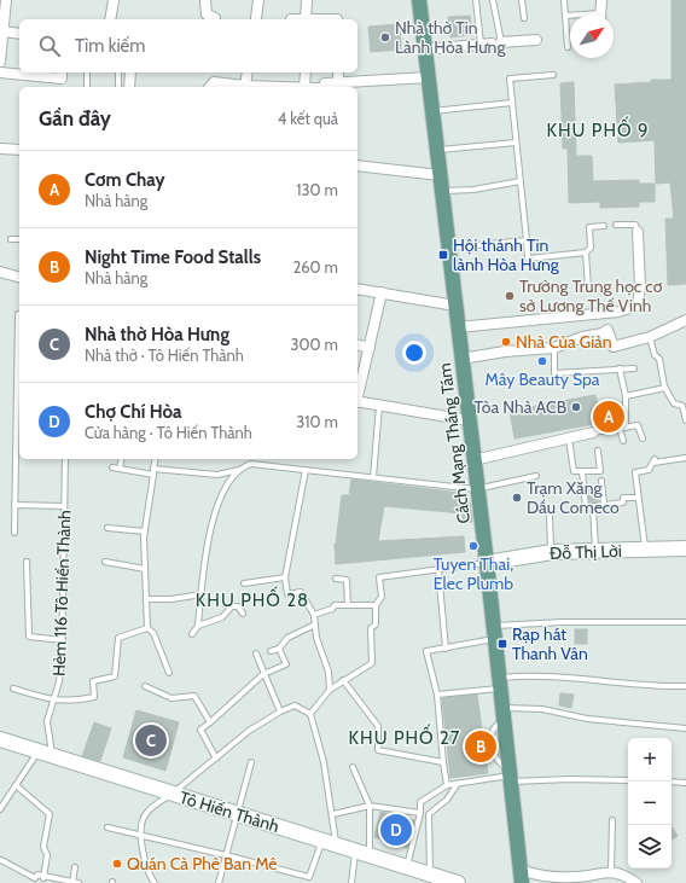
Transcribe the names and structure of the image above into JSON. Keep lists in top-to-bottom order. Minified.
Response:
{"streets":{"main road":["Cách Mạng Tháng Tám","Đỗ Thị Lời","Tô Hiến Thành"],"lane":["Hẻm 116 Tô Hiến Thành"]},"crossings":[["Cách Mạng Tháng Tám","Đỗ Thị Lời"],["Hẻm 116 Tô Hiến Thành","Tô Hiến Thành"]],"districts":["KHU PHỐ 9","KHU PHỐ 28","KHU PHỐ 27"],"places":{"other":["Nhà thờ Tin Lành Hòa Hưng","Trường Trung học cơ sở Lương Thế Vinh","Nhà Của Giản","Mây Beauty Spa","Tòa Nhà ACB","Trạm Xăng Dầu Comeco","Tuyen Thai, Elec Plumb","Quán Cà Phê Ban Mê"],"transit":["Hội thánh Tin lành Hòa Hưng","Rạp hát Thanh Vân"]},"north":"top right","page":{"search":"Tìm kiếm","heading":["Gần đây","4 kết quả"],"list":[{"mark":"A","name":"Cơm Chay","note":"Nhà hàng","value":"130 m"},{"mark":"B","name":"Night Time Food Stalls","note":"Nhà hàng","value":"260 m"},{"mark":"C","name":"Nhà thờ Hòa Hưng","note":"Nhà thờ · Tô Hiến Thành","value":"300 m"},{"mark":"D","name":"Chợ Chí Hòa","note":"Cửa hàng · Tô Hiến Thành","value":"310 m"}],"pins":["A","C","B","D"],"map_buttons":["+","−"]}}
